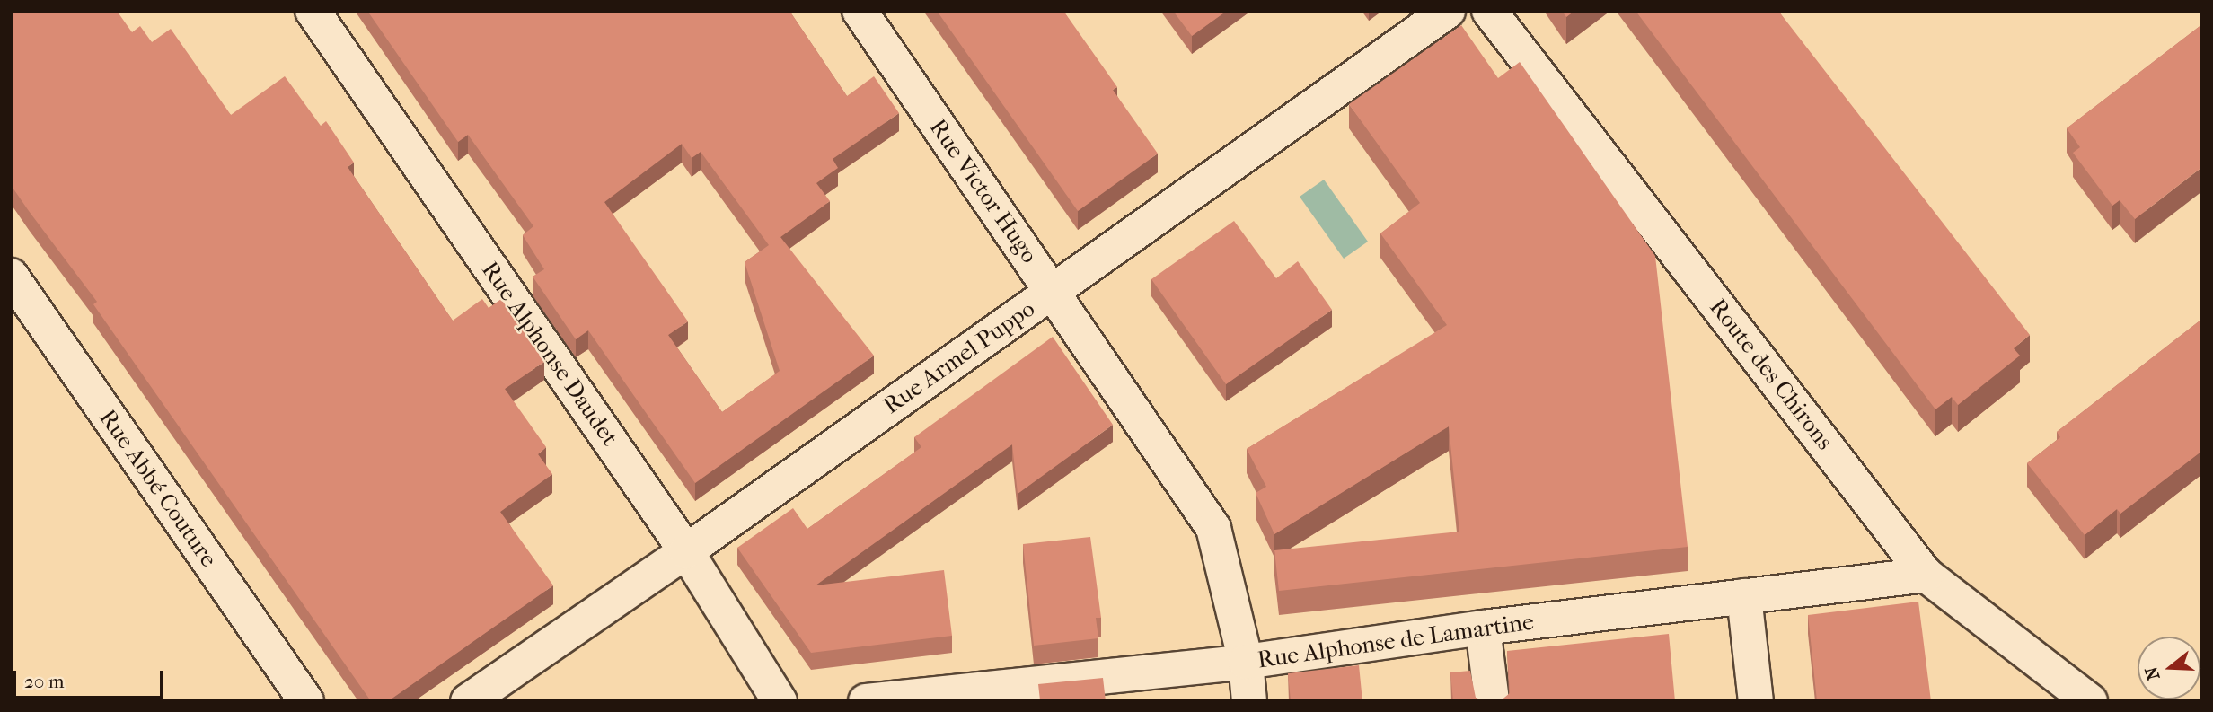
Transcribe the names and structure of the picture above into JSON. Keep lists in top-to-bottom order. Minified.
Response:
{"streets":{"street":["Rue Victor Hugo","Rue Alphonse Daudet","Rue Armel Puppo","Route des Chirons","Rue Abbé Couture","Rue Alphonse de Lamartine"]},"crossings":[["Rue Victor Hugo","Rue Armel Puppo"],["Rue Victor Hugo","Rue Alphonse de Lamartine"],["Rue Alphonse Daudet","Rue Armel Puppo"],["Route des Chirons","Rue Alphonse de Lamartine"]],"scale_bar":"20 m","north":"left"}
